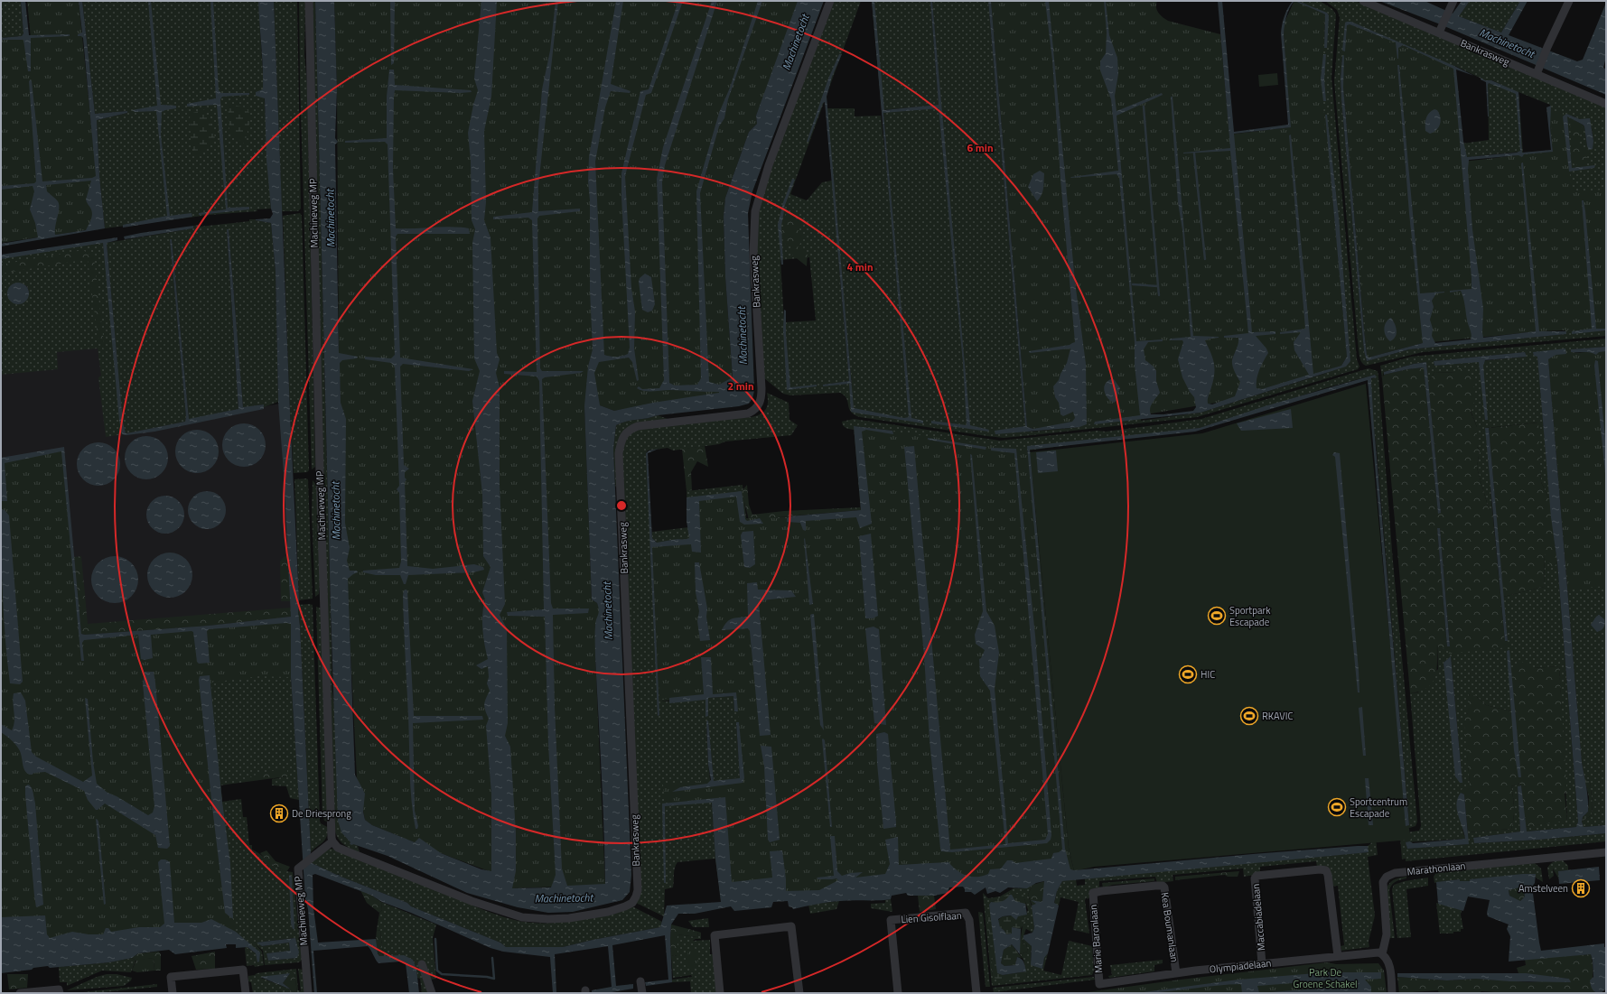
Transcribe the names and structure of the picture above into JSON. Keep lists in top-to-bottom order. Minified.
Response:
{"streets":{"street":["Bankrasweg","Machineweg MP","Marathonlaan","Lien Gisolflaan","Maccabiadelaan","Kea Boumanlaan","Marie Baronlaan","Olympiadelaan"]},"crossings":[["Bankrasweg","Machineweg MP"],["Marathonlaan","Olympiadelaan"],["Maccabiadelaan","Olympiadelaan"],["Kea Boumanlaan","Marie Baronlaan"],["Kea Boumanlaan","Olympiadelaan"],["Marie Baronlaan","Olympiadelaan"]],"water":["Machinetocht"],"parks":["Park De Groene Schakel"],"places":{"sports":["Sportpark Escapade","HIC","RKAVIC","Sportcentrum Escapade"],"building":["De Driesprong","Amstelveen"]},"rings":["6 min","4 min","2 min"]}
